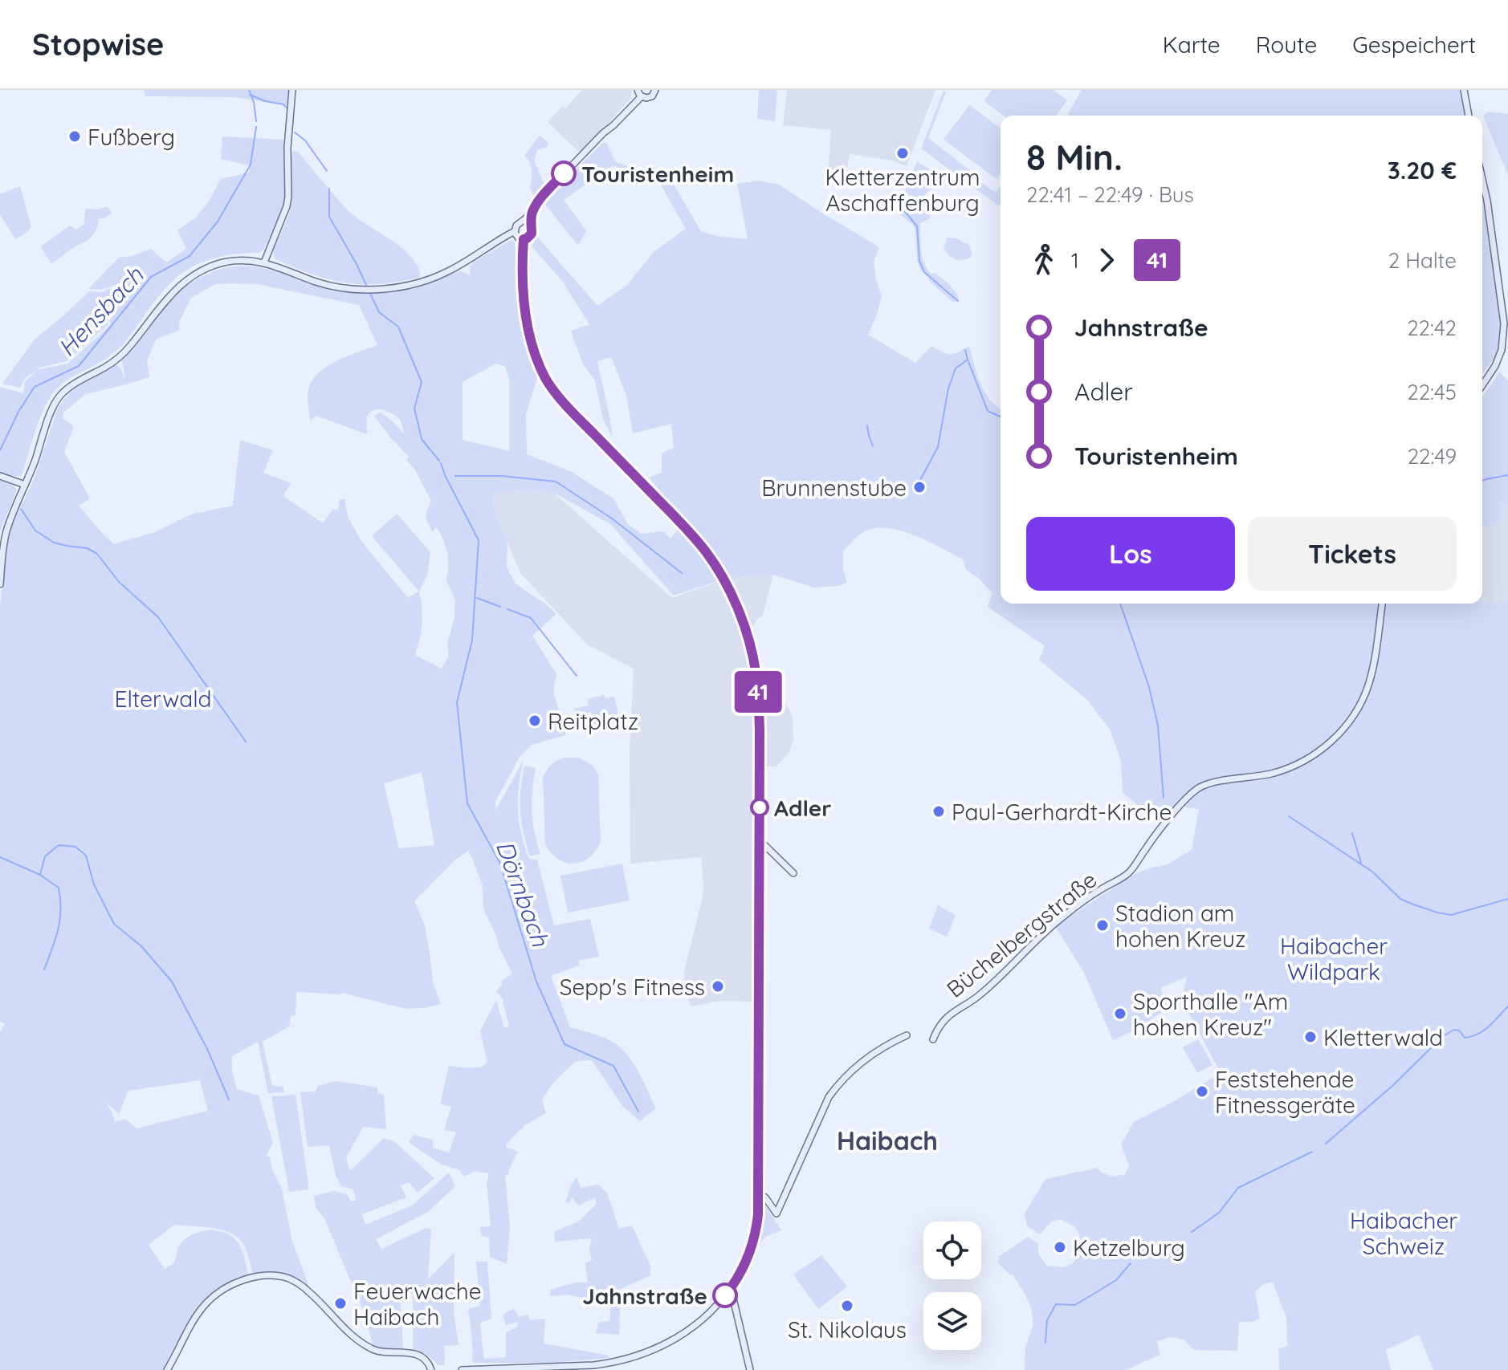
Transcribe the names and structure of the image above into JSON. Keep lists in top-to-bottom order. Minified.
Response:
{"streets":{"street":["Büchelbergstraße"]},"districts":["Haibach"],"water":["Hensbach","Dörnbach"],"parks":["Elterwald","Haibacher Wildpark","Haibacher Schweiz"],"places":["Fußberg","Kletterzentrum Aschaffenburg","Touristenheim","Brunnenstube","Reitplatz","Adler","Paul-Gerhardt-Kirche","Stadion am hohen Kreuz","Sepp's Fitness","Sporthalle \"Am hohen Kreuz\"","Kletterwald","Feststehende Fitnessgeräte","Ketzelburg","Jahnstraße","Feuerwache Haibach","St. Nikolaus"],"lines":["bus line 41"],"page":{"header":"Stopwise","nav":["Karte","Route","Gespeichert"],"on_map":"41","heading":["8 Min.","22:41 – 22:49 · Bus","3.20 €"],"legs":["1","41","2 Halte"],"list":[{"name":"Jahnstraße","value":"22:42"},{"name":"Adler","value":"22:45"},{"name":"Touristenheim","value":"22:49"}],"buttons":["Los","Tickets"]}}
